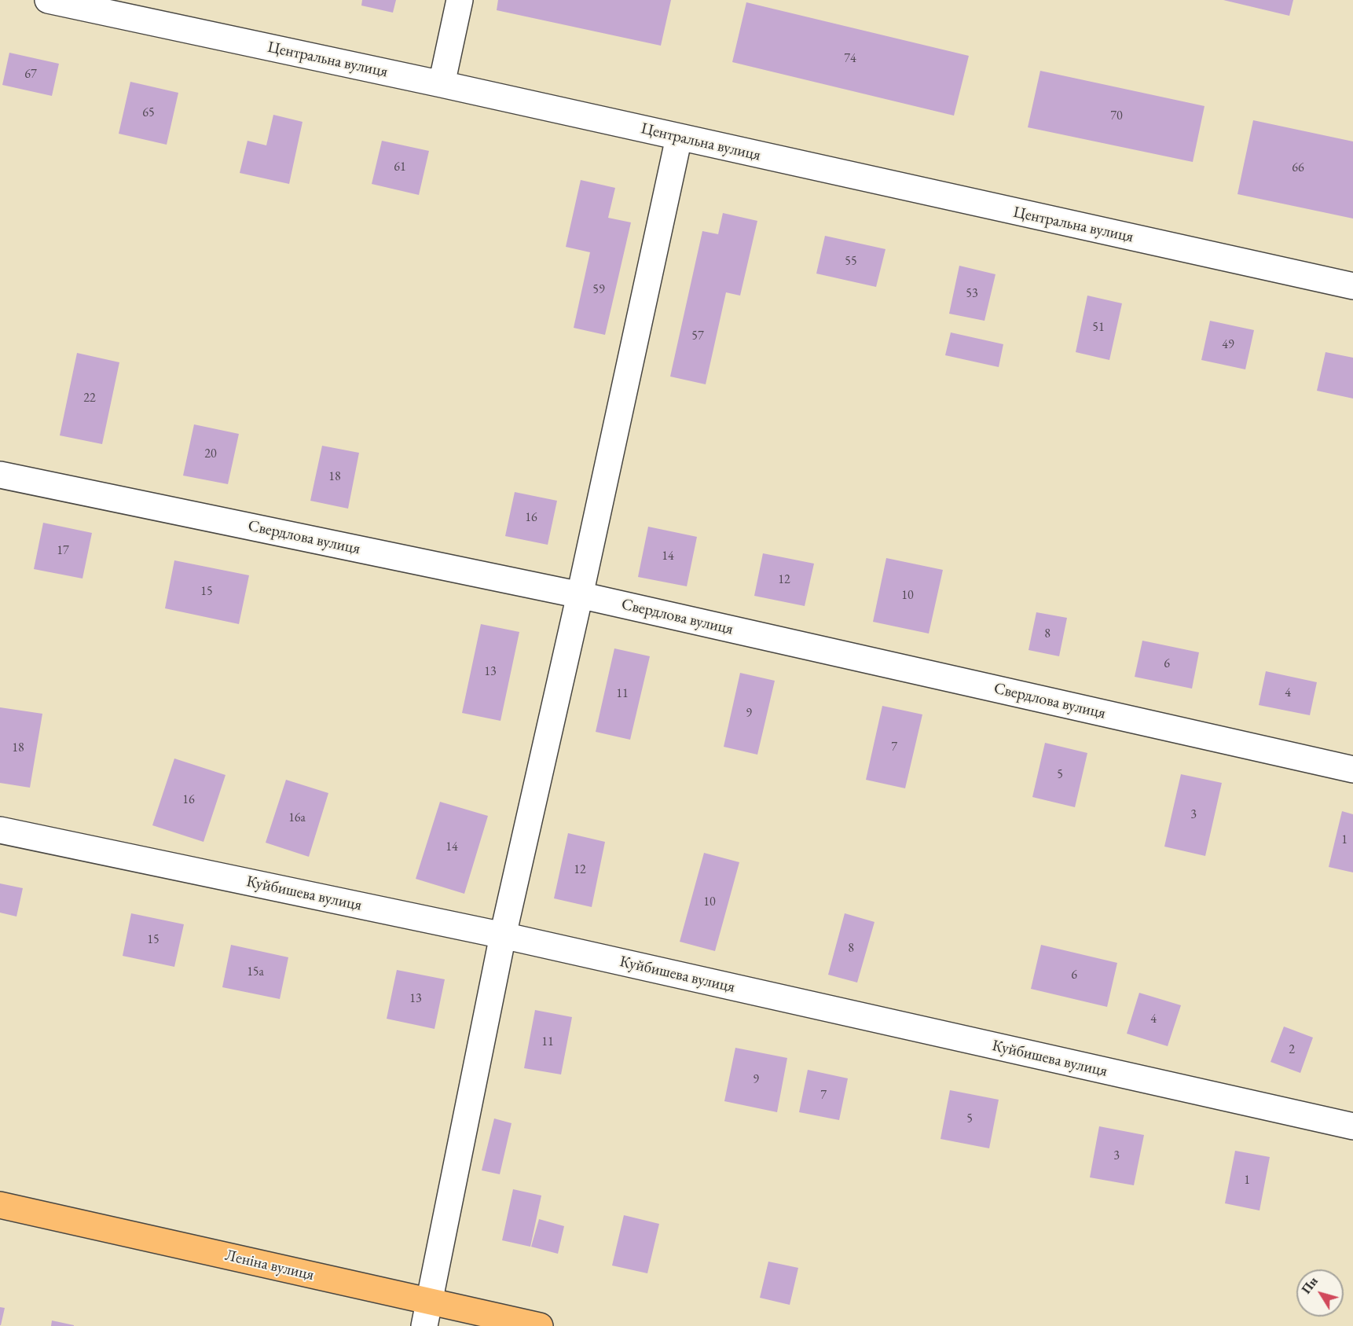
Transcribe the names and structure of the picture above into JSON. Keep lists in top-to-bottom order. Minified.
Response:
{"streets":{"main road":["Леніна вулиця"],"street":["Центральна вулиця","Свердлова вулиця","Куйбишева вулиця"]},"house_numbers":["74","67","65","70","61","66","55","59","53","51","57","49","22","20","18","16","17","14","12","15","10","8","6","13","4","11","9","7","18","5","16","3","16а","1","14","12","10","15","8","15а","6","13","4","11","2","9","7","5","3","1"],"north":"top left"}
